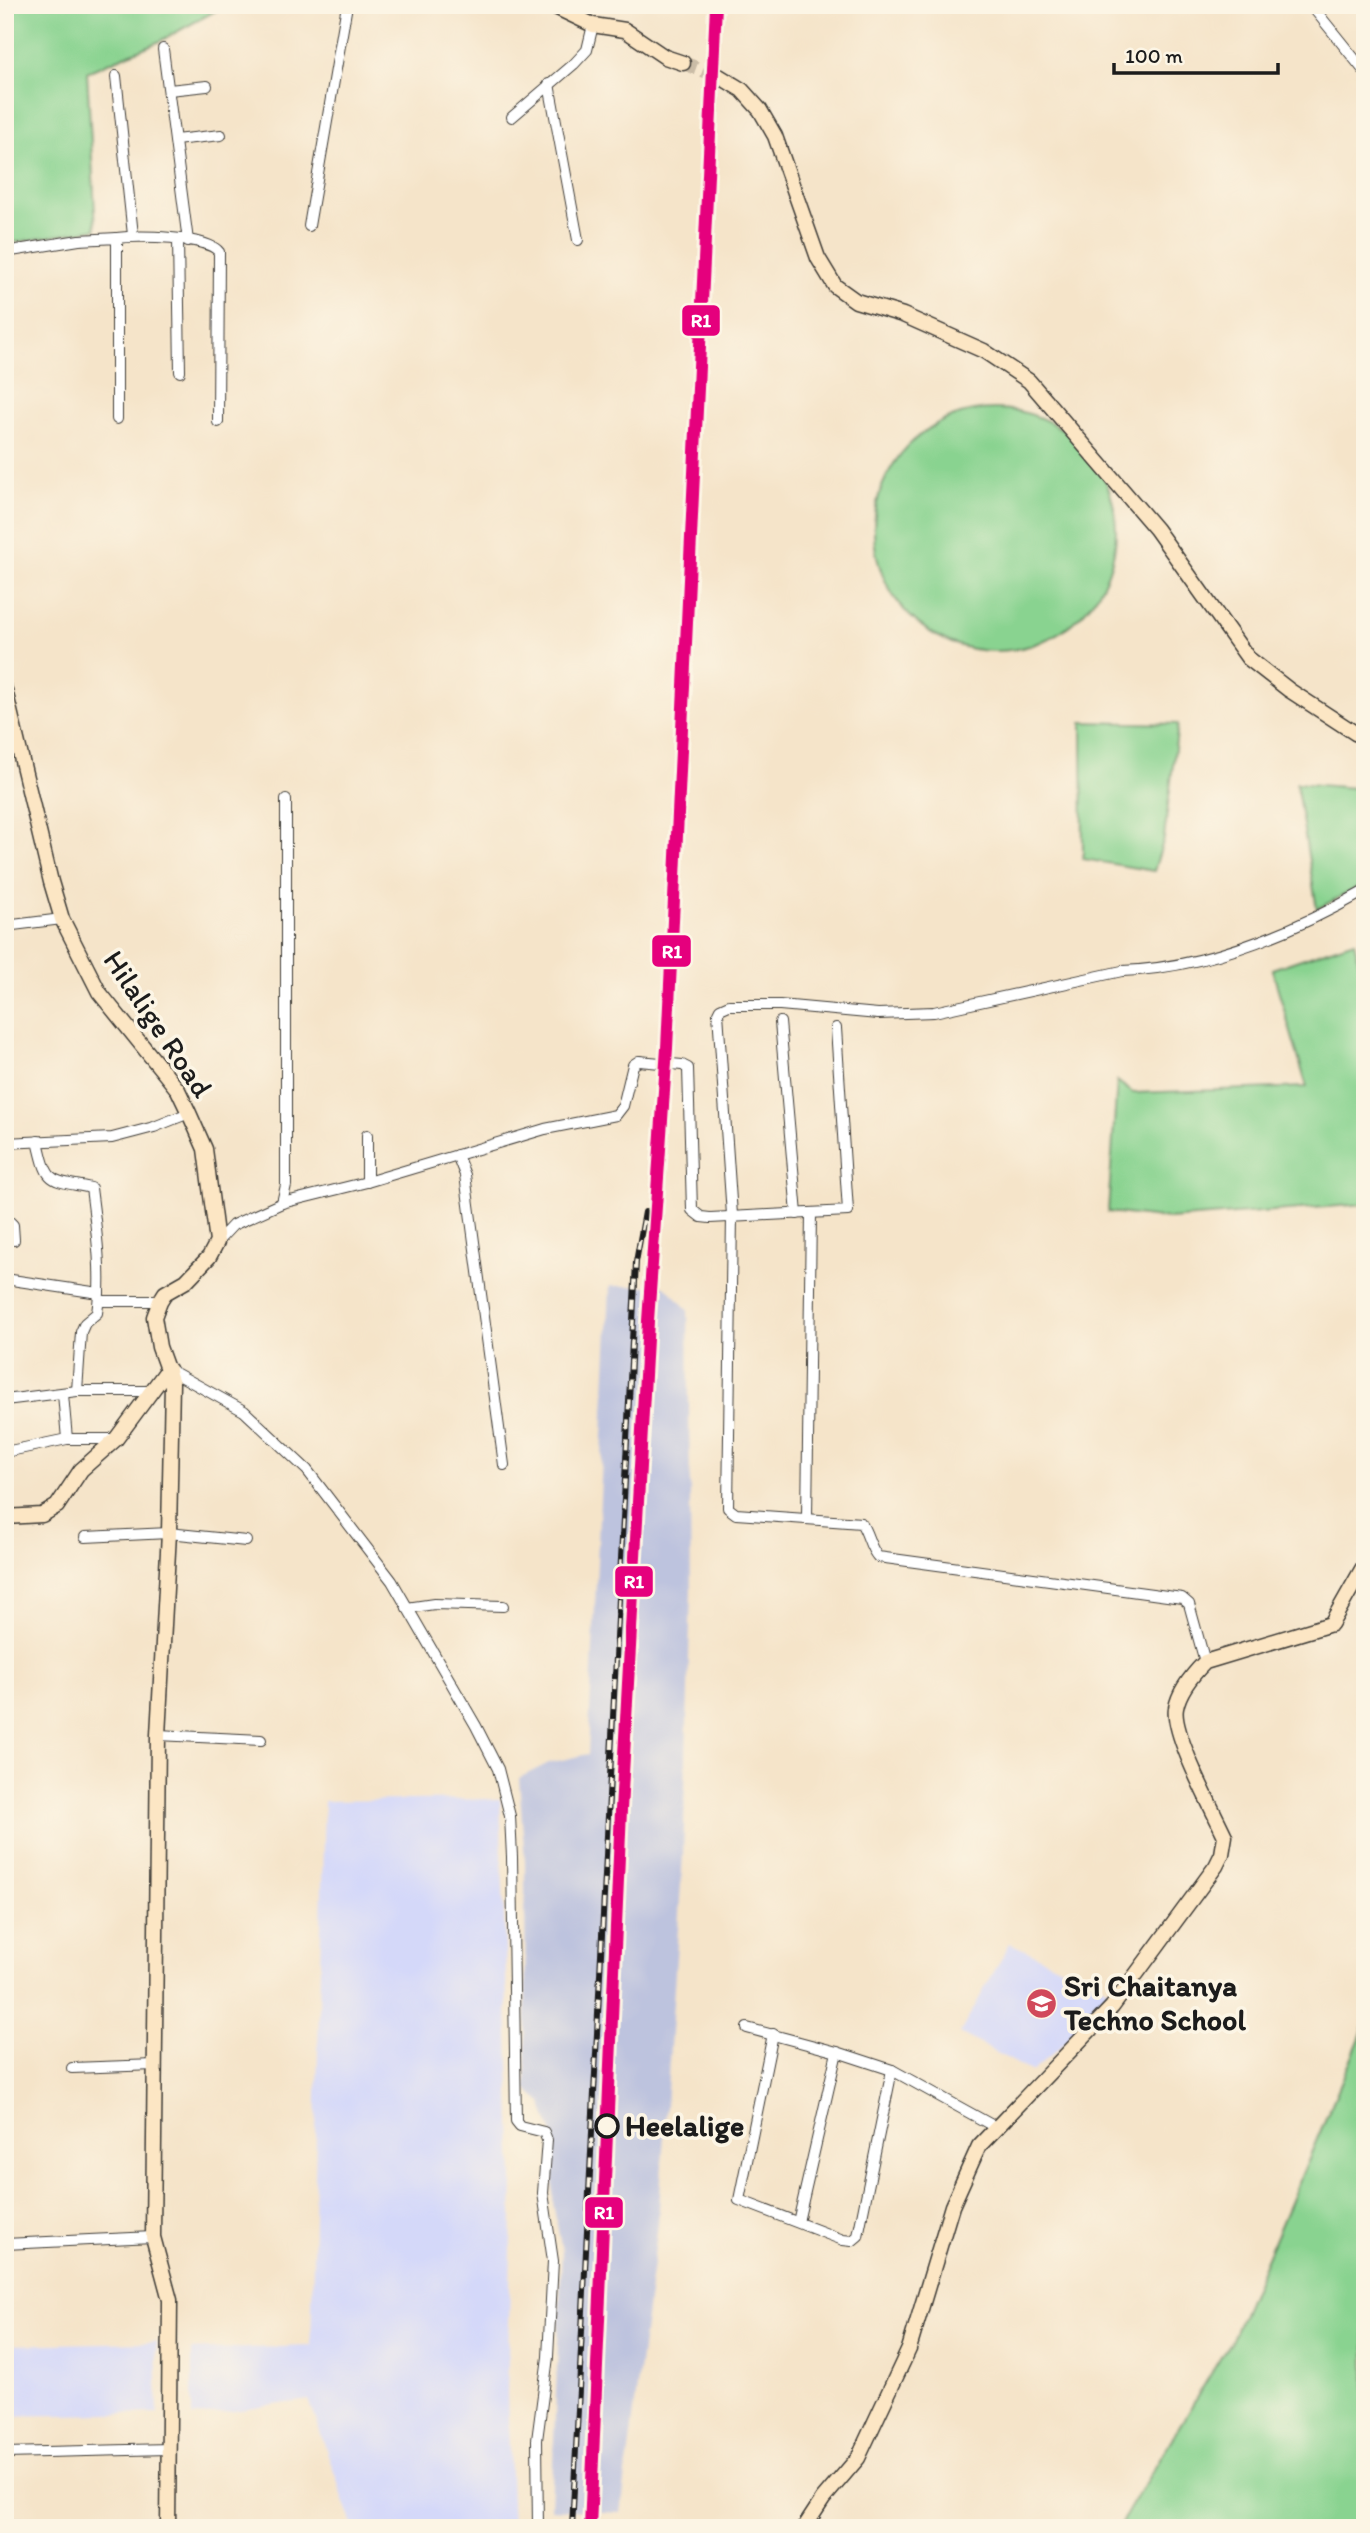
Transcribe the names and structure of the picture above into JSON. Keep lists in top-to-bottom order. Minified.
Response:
{"streets":{"street":["Hilalige Road"]},"places":{"school or university":["Sri Chaitanya Techno School"],"other":["Heelalige"]},"lines":["transit line R1"],"scale_bar":"100 m"}
